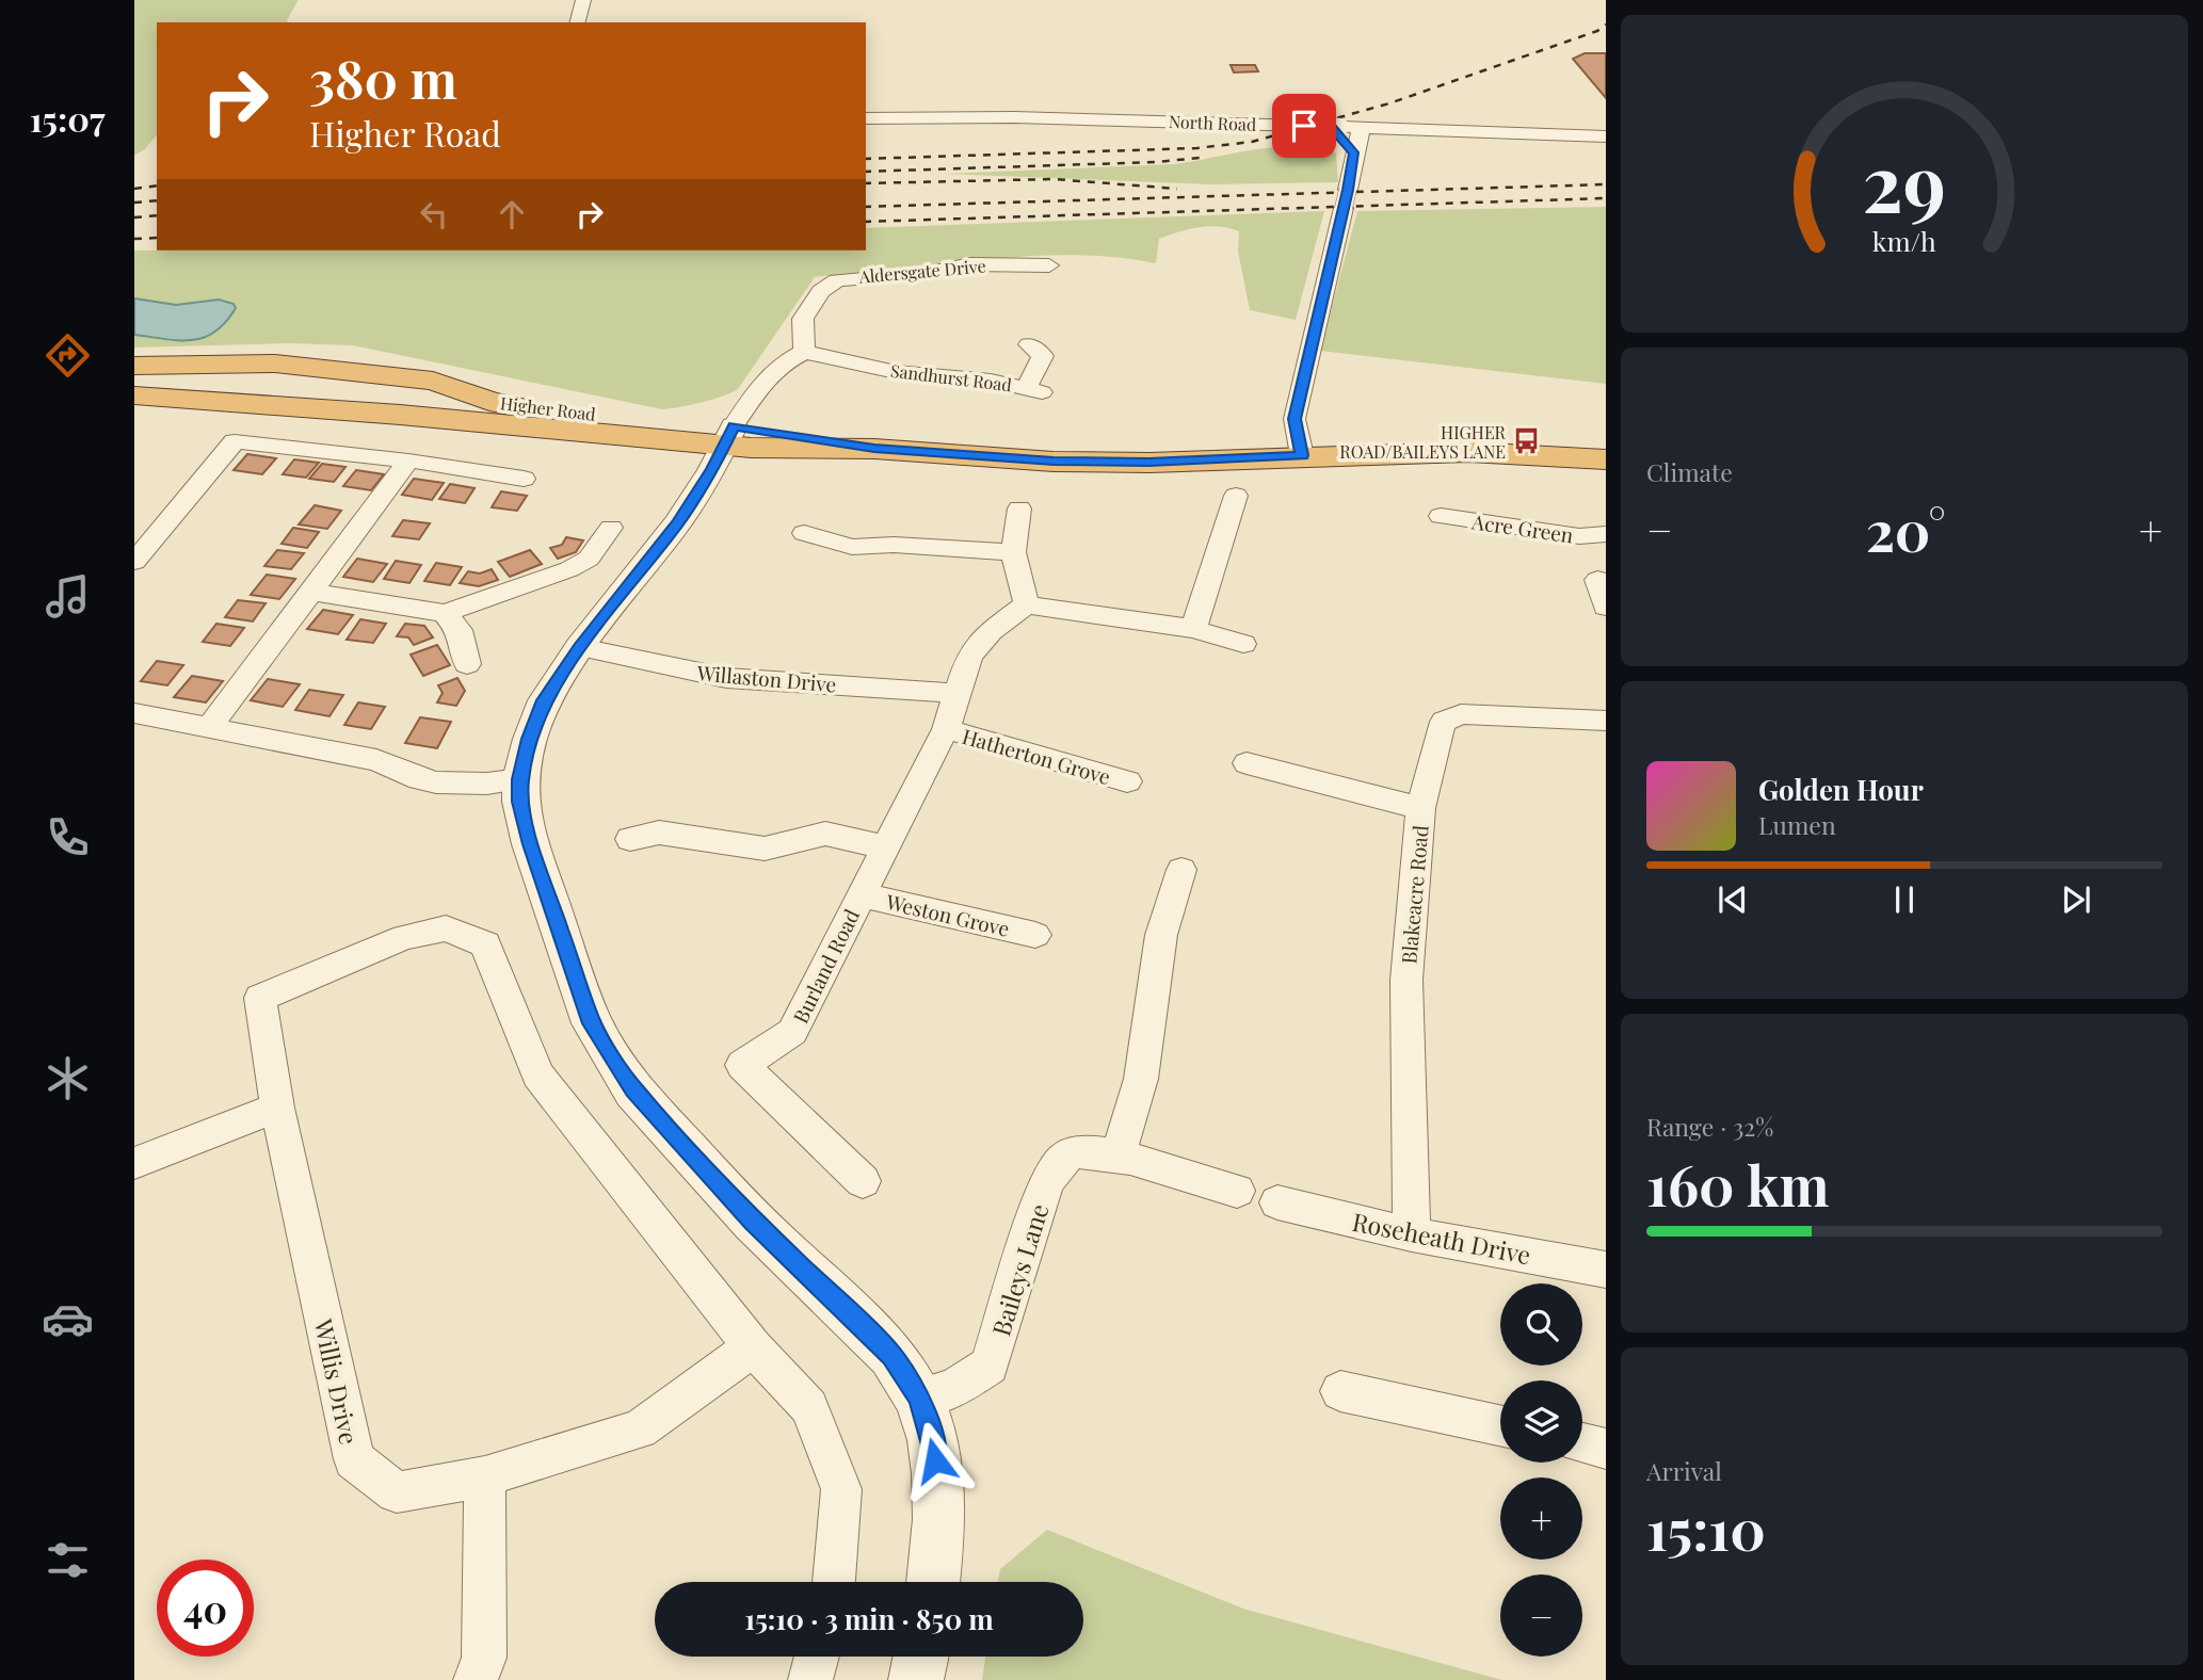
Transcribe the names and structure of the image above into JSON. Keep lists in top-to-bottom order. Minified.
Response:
{"streets":{"highway":["Higher Road"],"street":["North Road","Aldersgate Drive","Sandhurst Road","Acre Green","Willaston Drive","Hatherton Grove","Blakeacre Road","Weston Grove","Burland Road","Roseheath Drive","Baileys Lane","Willis Drive"]},"crossings":[["Aldersgate Drive","Sandhurst Road"],["Willaston Drive","Burland Road"],["Hatherton Grove","Burland Road"],["Blakeacre Road","Roseheath Drive"],["Weston Grove","Burland Road"]],"places":{"bus stop":["HIGHER ROAD/BAILEYS LANE"]},"page":{"tabs":"15:07","turn":["380 m","Higher Road"],"tile":["Climate",["Range · 32%","160 km"],["Arrival","15:10"]],"heat":["−","20°","+"],"song":["Golden Hour","Lumen"],"map_buttons":["+","−"],"limit":"40","trip":"15:10 · 3 min · 850 m","gauge":["29","km/h"]}}
